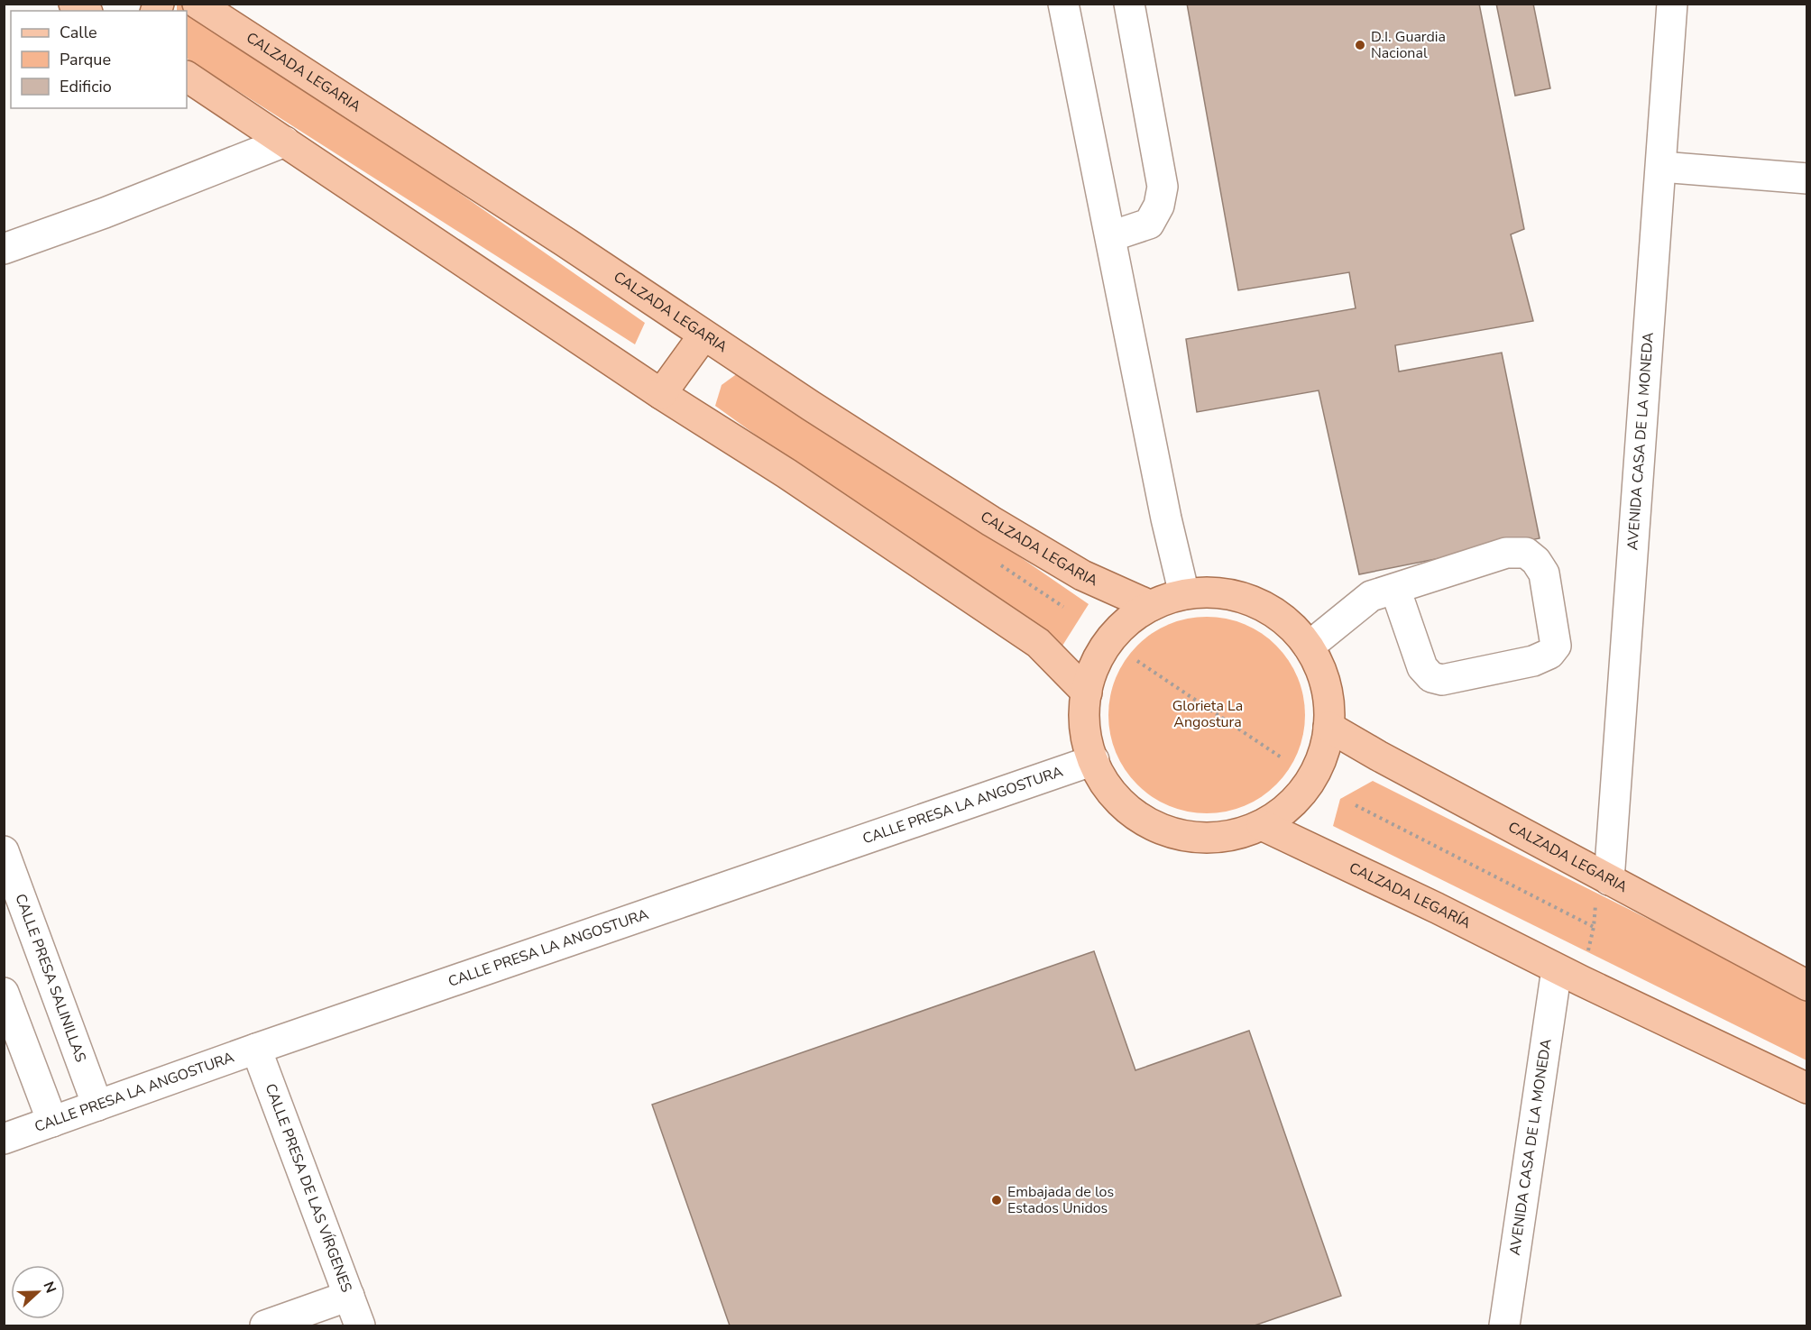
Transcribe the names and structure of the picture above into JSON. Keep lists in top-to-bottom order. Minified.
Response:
{"streets":{"main road":["CALZADA LEGARIA","CALZADA LEGARÍA"],"street":["AVENIDA CASA DE LA MONEDA","CALLE PRESA LA ANGOSTURA","CALLE PRESA SALINILLAS","CALLE PRESA DE LAS VÍRGENES"]},"crossings":[["CALZADA LEGARIA","AVENIDA CASA DE LA MONEDA"],["AVENIDA CASA DE LA MONEDA","CALZADA LEGARÍA"],["CALLE PRESA LA ANGOSTURA","CALLE PRESA SALINILLAS"],["CALLE PRESA LA ANGOSTURA","CALLE PRESA DE LAS VÍRGENES"]],"parks":["Glorieta La Angostura"],"places":["D.I. Guardia Nacional","Embajada de los Estados Unidos"],"legend":["Calle","Parque","Edificio"],"north":"right"}
